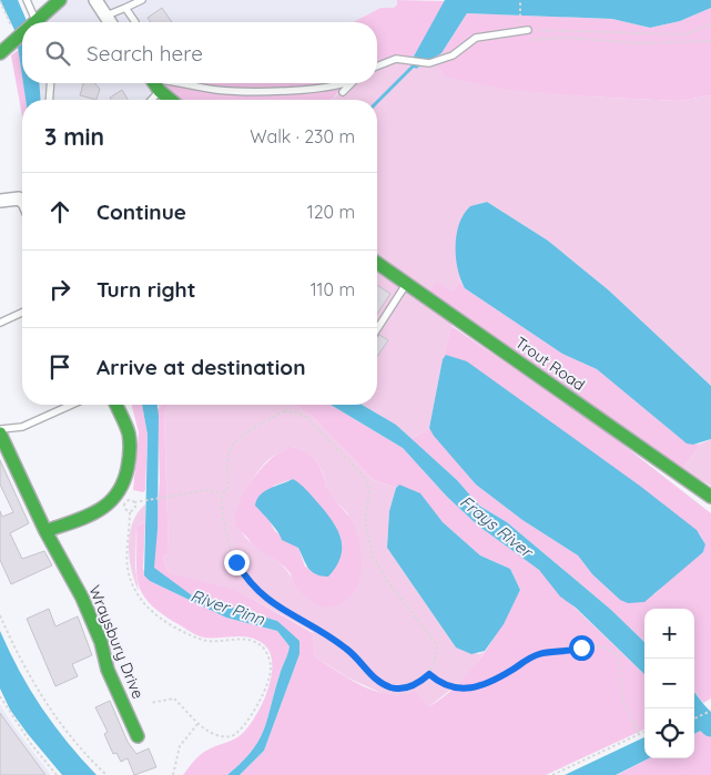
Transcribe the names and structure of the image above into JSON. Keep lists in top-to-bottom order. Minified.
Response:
{"streets":{"street":["Trout Road","Wraysbury Drive"]},"water":["Frays River","River Pinn"],"page":{"search":"Search here","heading":["3 min","Walk · 230 m"],"list":[["Continue","120 m"],["Turn right","110 m"],"Arrive at destination"],"map_buttons":["+","−"]}}
